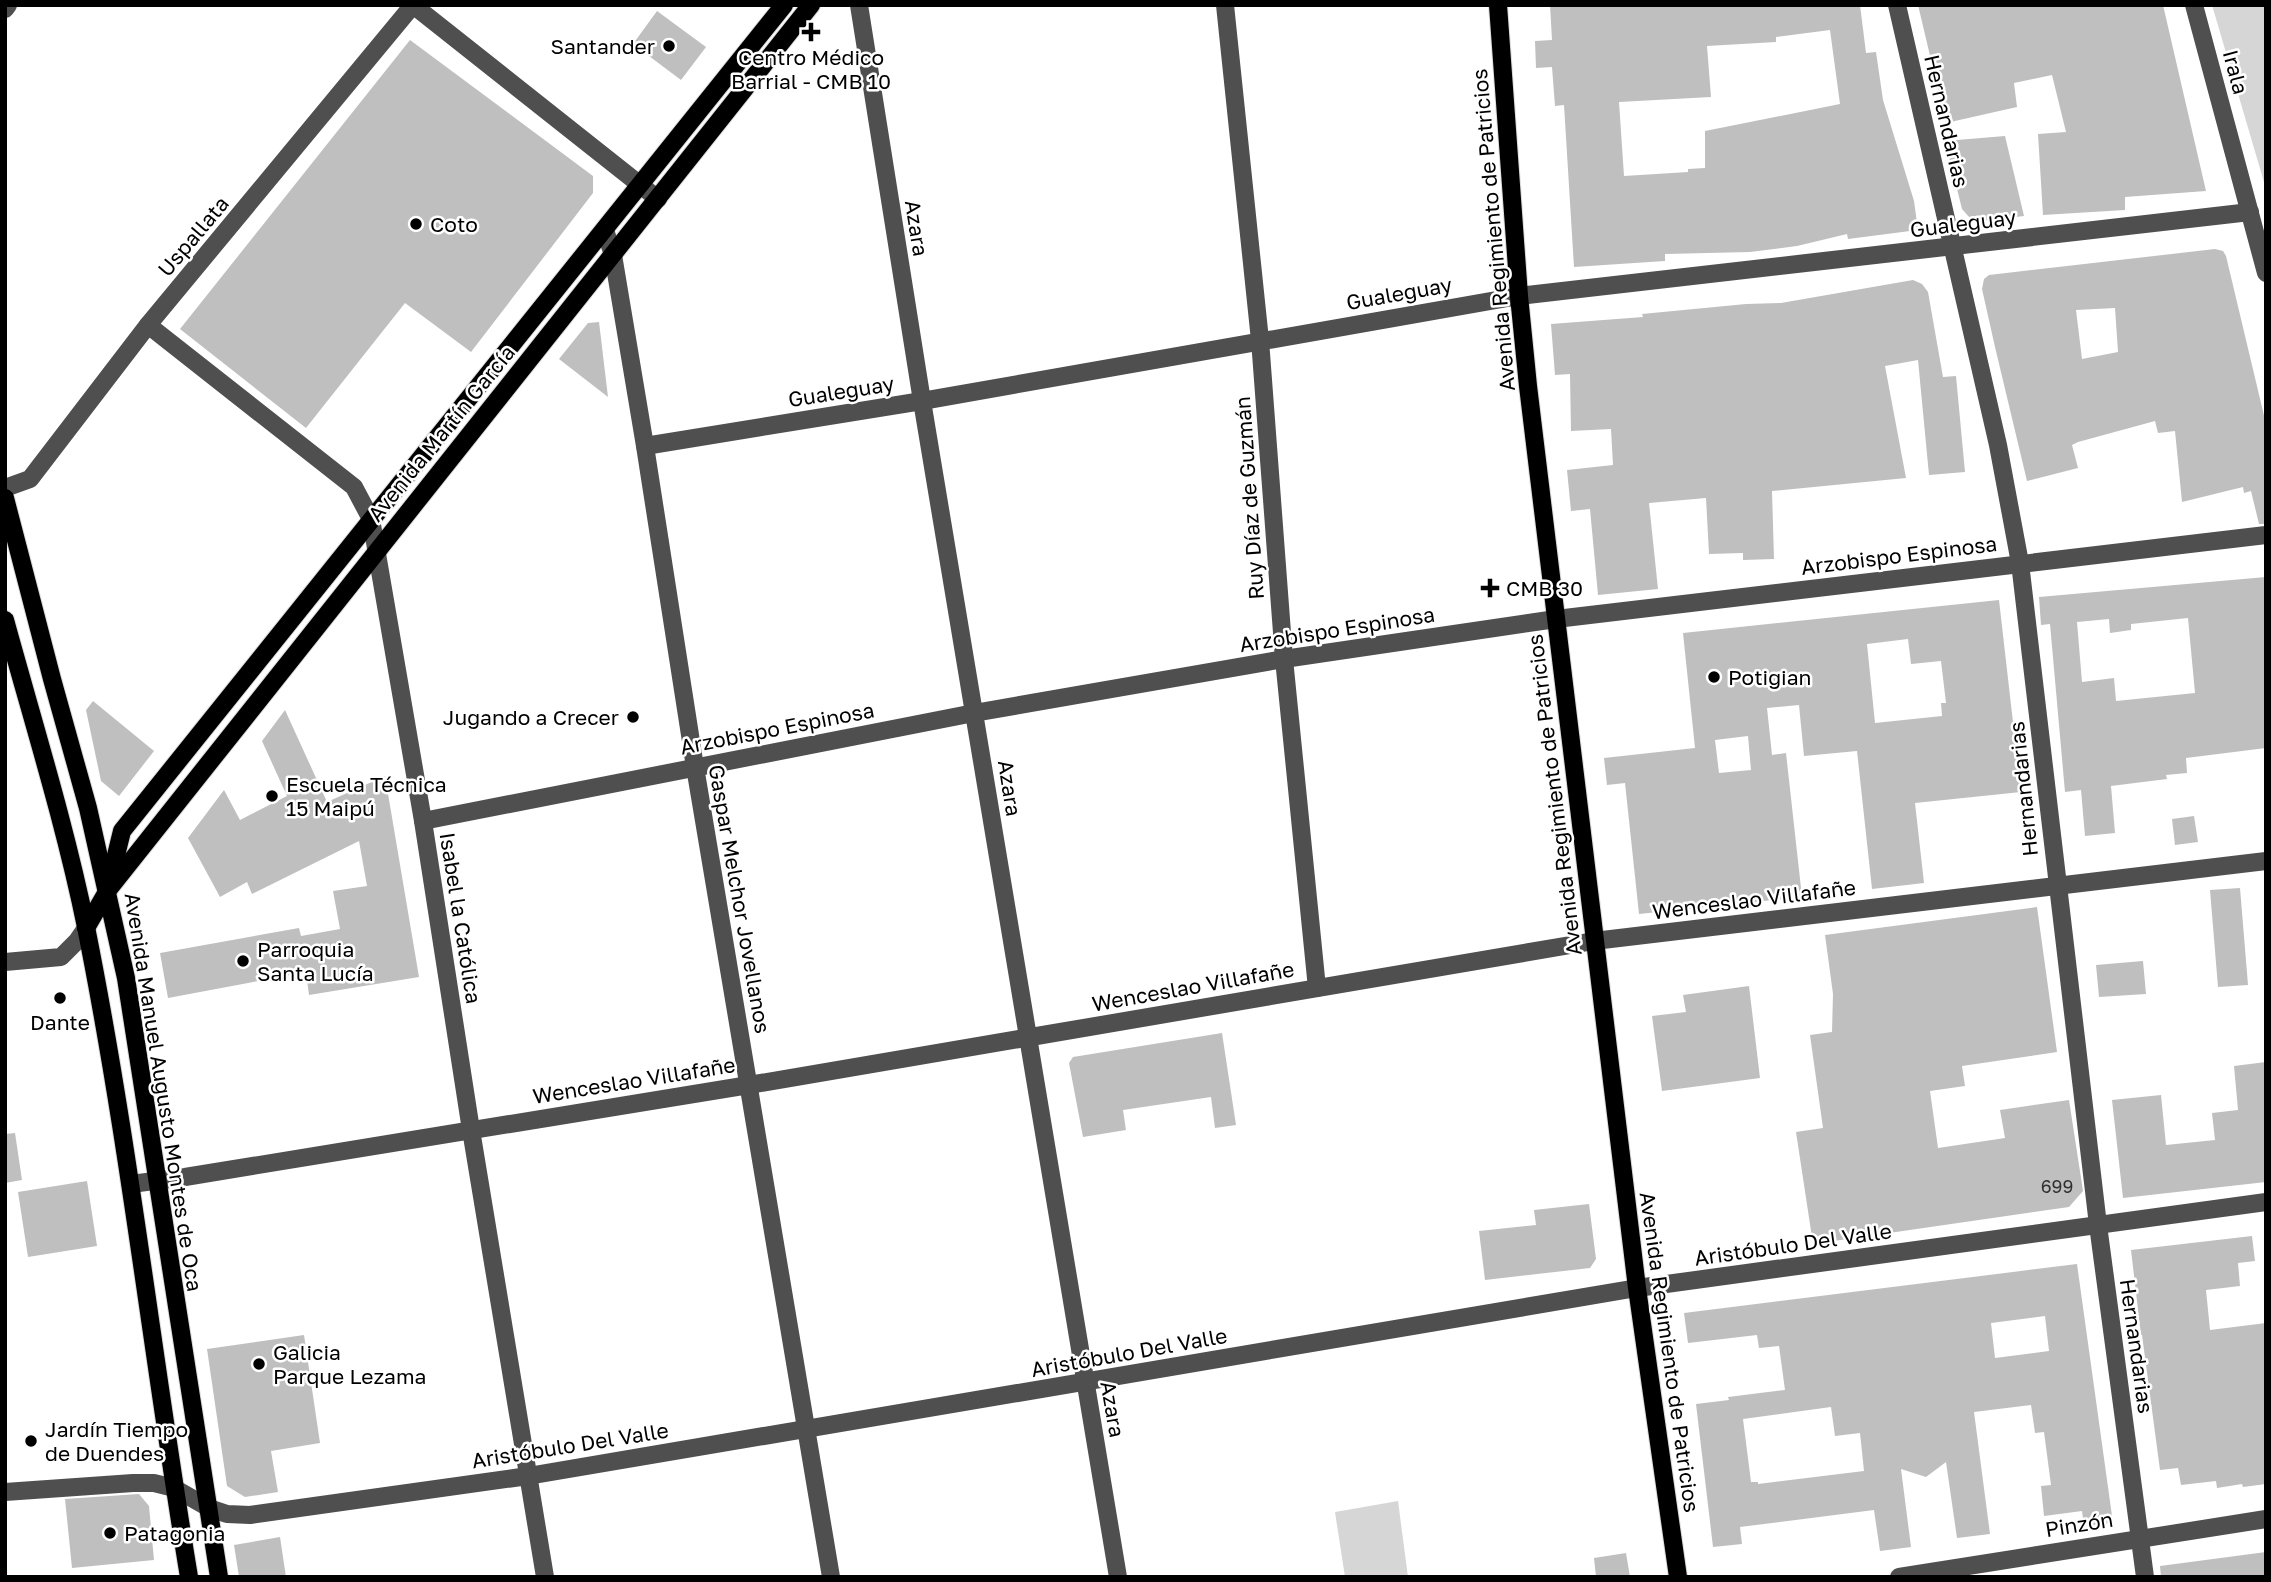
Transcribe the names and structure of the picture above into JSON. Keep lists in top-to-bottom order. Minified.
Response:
{"streets":{"main road":["Avenida Regimiento de Patricios","Avenida Martín García","Avenida Manuel Augusto Montes de Oca"],"street":["Irala","Hernandarias","Gualeguay","Azara","Uspallata","Ruy Díaz de Guzmán","Arzobispo Espinosa","Gaspar Melchor Jovellanos","Wenceslao Villafañe","Isabel la Católica","Aristóbulo Del Valle","Pinzón"]},"crossings":[["Irala","Gualeguay"],["Hernandarias","Gualeguay"],["Hernandarias","Arzobispo Espinosa"],["Hernandarias","Wenceslao Villafañe"],["Hernandarias","Aristóbulo Del Valle"],["Hernandarias","Pinzón"],["Gualeguay","Azara"],["Gualeguay","Avenida Regimiento de Patricios"],["Gualeguay","Ruy Díaz de Guzmán"],["Gualeguay","Gaspar Melchor Jovellanos"],["Azara","Arzobispo Espinosa"],["Azara","Wenceslao Villafañe"],["Azara","Aristóbulo Del Valle"],["Avenida Regimiento de Patricios","Arzobispo Espinosa"],["Avenida Regimiento de Patricios","Wenceslao Villafañe"],["Avenida Regimiento de Patricios","Aristóbulo Del Valle"],["Uspallata","Isabel la Católica"],["Avenida Martín García","Gaspar Melchor Jovellanos"],["Avenida Martín García","Isabel la Católica"],["Avenida Martín García","Avenida Manuel Augusto Montes de Oca"],["Ruy Díaz de Guzmán","Arzobispo Espinosa"],["Ruy Díaz de Guzmán","Wenceslao Villafañe"],["Arzobispo Espinosa","Gaspar Melchor Jovellanos"],["Arzobispo Espinosa","Isabel la Católica"],["Gaspar Melchor Jovellanos","Wenceslao Villafañe"],["Gaspar Melchor Jovellanos","Aristóbulo Del Valle"],["Wenceslao Villafañe","Isabel la Católica"],["Wenceslao Villafañe","Avenida Manuel Augusto Montes de Oca"],["Isabel la Católica","Aristóbulo Del Valle"],["Avenida Manuel Augusto Montes de Oca","Aristóbulo Del Valle"]],"places":{"health":["Centro Médico Barrial - CMB 10","CMB 30"],"other":["Santander","Coto","Potigian","Jugando a Crecer","Escuela Técnica 15 Maipú","Parroquia Santa Lucía","Dante","Galicia Parque Lezama","Jardín Tiempo de Duendes","Patagonia"]},"house_numbers":["699"]}
